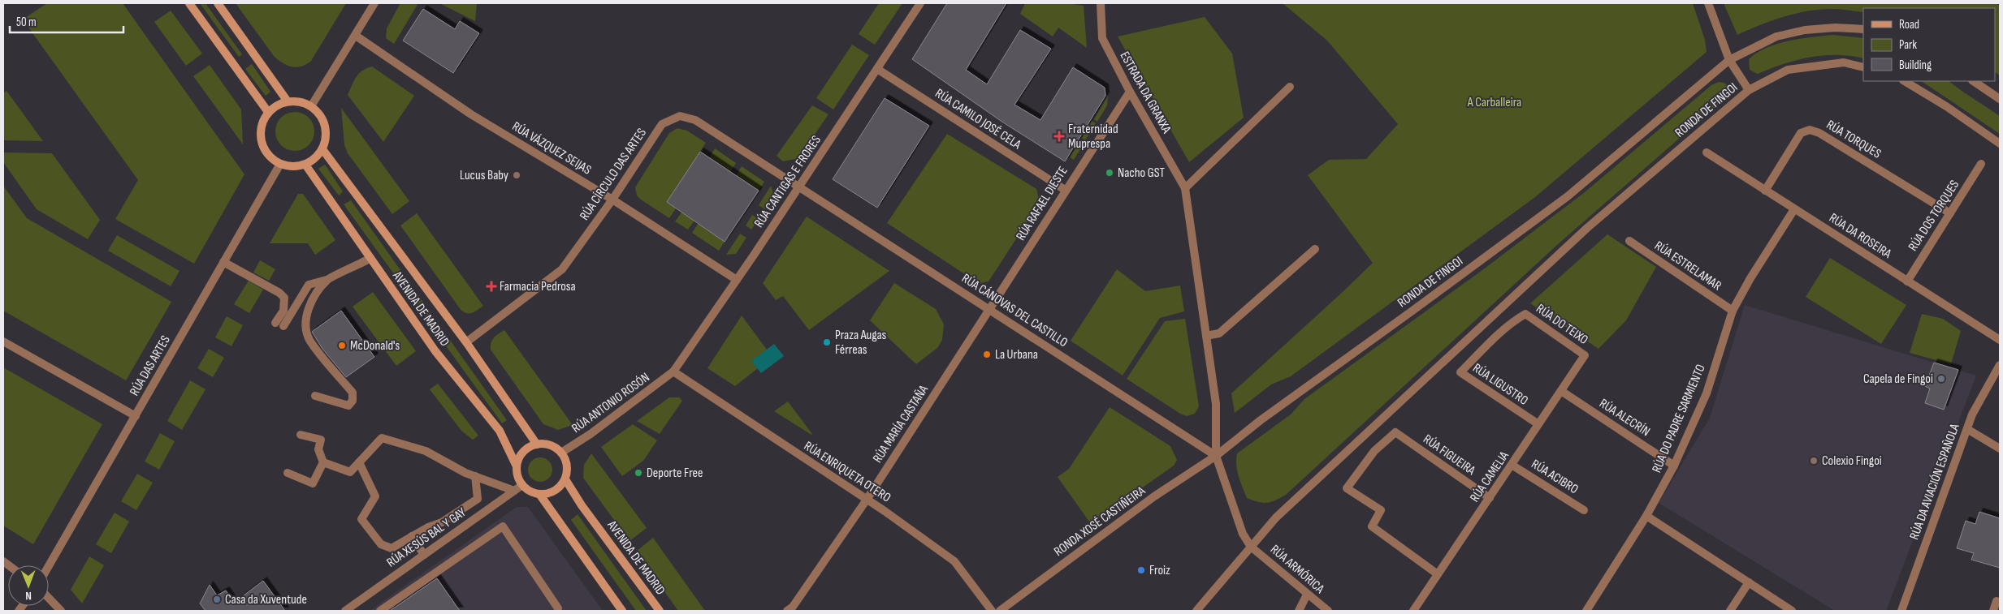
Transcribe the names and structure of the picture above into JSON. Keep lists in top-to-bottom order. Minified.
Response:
{"streets":{"street":["ESTRADA DA GRANXA","RONDA DE FINGOI","RÚA CAMILO JOSÉ CELA","RÚA TORQUES","RÚA VÁZQUEZ SEIJAS","RÚA CÍRCULO DAS ARTES","RÚA CANTIGAS E FRORES","RÚA RAFAEL DIESTE","RÚA DOS TORQUES","RÚA DA ROSEIRA","RÚA ESTRELAMAR","AVENIDA DE MADRID","RÚA CÁNOVAS DEL CASTILLO","RÚA DO TEIXO","RÚA DAS ARTES","RÚA LIGUSTRO","RÚA ANTONIO ROSÓN","RÚA ALECRÍN","RÚA DO PADRE SARMIENTO","RÚA MARÍA CASTAÑA","RÚA FIGUEIRA","RÚA ENRIQUETA OTERO","RÚA CAMELIA","RÚA ACIBRO","RÚA DA AVIACIÓN ESPAÑOLA","RONDA XOSÉ CASTIÑEIRA","RÚA XESÚS BAL Y GAY","RÚA ARMÓRICA"]},"crossings":[["ESTRADA DA GRANXA","RONDA DE FINGOI"],["ESTRADA DA GRANXA","RÚA RAFAEL DIESTE"],["ESTRADA DA GRANXA","RÚA CÁNOVAS DEL CASTILLO"],["ESTRADA DA GRANXA","RONDA XOSÉ CASTIÑEIRA"],["RONDA DE FINGOI","RÚA CÁNOVAS DEL CASTILLO"],["RONDA DE FINGOI","RONDA XOSÉ CASTIÑEIRA"],["RONDA DE FINGOI","RÚA ARMÓRICA"],["RÚA CAMILO JOSÉ CELA","RÚA CANTIGAS E FRORES"],["RÚA CAMILO JOSÉ CELA","RÚA RAFAEL DIESTE"],["RÚA TORQUES","RÚA DOS TORQUES"],["RÚA TORQUES","RÚA DA ROSEIRA"],["RÚA VÁZQUEZ SEIJAS","RÚA CÍRCULO DAS ARTES"],["RÚA VÁZQUEZ SEIJAS","RÚA CANTIGAS E FRORES"],["RÚA CÍRCULO DAS ARTES","RÚA CANTIGAS E FRORES"],["RÚA CÍRCULO DAS ARTES","AVENIDA DE MADRID"],["RÚA CÍRCULO DAS ARTES","RÚA CÁNOVAS DEL CASTILLO"],["RÚA CANTIGAS E FRORES","RÚA CÁNOVAS DEL CASTILLO"],["RÚA CANTIGAS E FRORES","RÚA ANTONIO ROSÓN"],["RÚA CANTIGAS E FRORES","RÚA ENRIQUETA OTERO"],["RÚA RAFAEL DIESTE","RÚA CÁNOVAS DEL CASTILLO"],["RÚA RAFAEL DIESTE","RÚA MARÍA CASTAÑA"],["RÚA DOS TORQUES","RÚA DA ROSEIRA"],["RÚA DA ROSEIRA","RÚA DO PADRE SARMIENTO"],["RÚA ESTRELAMAR","RÚA DO PADRE SARMIENTO"],["AVENIDA DE MADRID","RÚA DAS ARTES"],["AVENIDA DE MADRID","RÚA ANTONIO ROSÓN"],["AVENIDA DE MADRID","RÚA XESÚS BAL Y GAY"],["RÚA CÁNOVAS DEL CASTILLO","RÚA MARÍA CASTAÑA"],["RÚA CÁNOVAS DEL CASTILLO","RONDA XOSÉ CASTIÑEIRA"],["RÚA DO TEIXO","RÚA LIGUSTRO"],["RÚA DO TEIXO","RÚA CAMELIA"],["RÚA LIGUSTRO","RÚA CAMELIA"],["RÚA ANTONIO ROSÓN","RÚA ENRIQUETA OTERO"],["RÚA ANTONIO ROSÓN","RÚA XESÚS BAL Y GAY"],["RÚA ALECRÍN","RÚA DO PADRE SARMIENTO"],["RÚA ALECRÍN","RÚA CAMELIA"],["RÚA MARÍA CASTAÑA","RÚA ENRIQUETA OTERO"],["RÚA FIGUEIRA","RÚA CAMELIA"],["RÚA CAMELIA","RÚA ACIBRO"]],"parks":["A Carballeira"],"places":{"health":["Fraternidad Muprespa","Farmacia Pedrosa"],"other":["Nacho GST","Lucus Baby","Praza Augas Férreas","McDonald's","La Urbana","Capela de Fingoi","Colexio Fingoi","Deporte Free","Froiz","Casa da Xuventude"]},"legend":["Road","Park","Building"],"scale_bar":"50 m","north":"bottom"}
